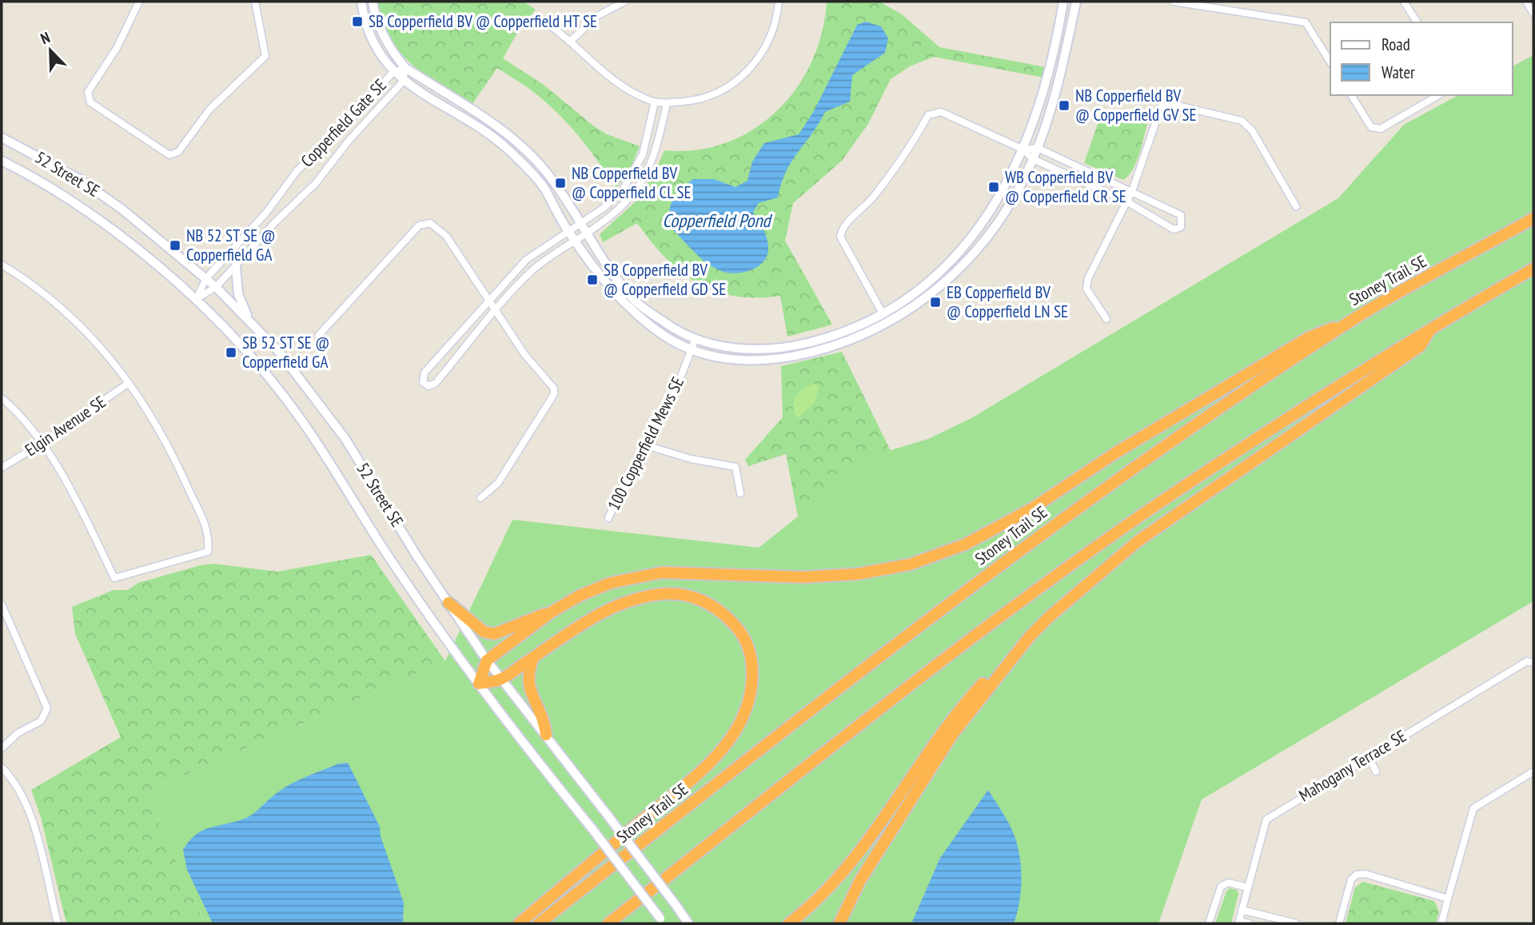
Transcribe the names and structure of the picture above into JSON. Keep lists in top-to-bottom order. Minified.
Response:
{"streets":{"highway":["Stoney Trail SE"],"street":["Copperfield Gate SE","52 Street SE","Elgin Avenue SE","100 Copperfield Mews SE","Mahogany Terrace SE"]},"crossings":[["Copperfield Gate SE","52 Street SE"]],"water":["Copperfield Pond"],"places":{"transit":["SB Copperfield BV @ Copperfield HT SE","NB Copperfield BV @ Copperfield GV SE","NB Copperfield BV @ Copperfield CL SE","WB Copperfield BV @ Copperfield CR SE","NB 52 ST SE @ Copperfield GA","SB Copperfield BV @ Copperfield GD SE","EB Copperfield BV @ Copperfield LN SE","SB 52 ST SE @ Copperfield GA"]},"legend":["Road","Water"],"north":"top left"}
